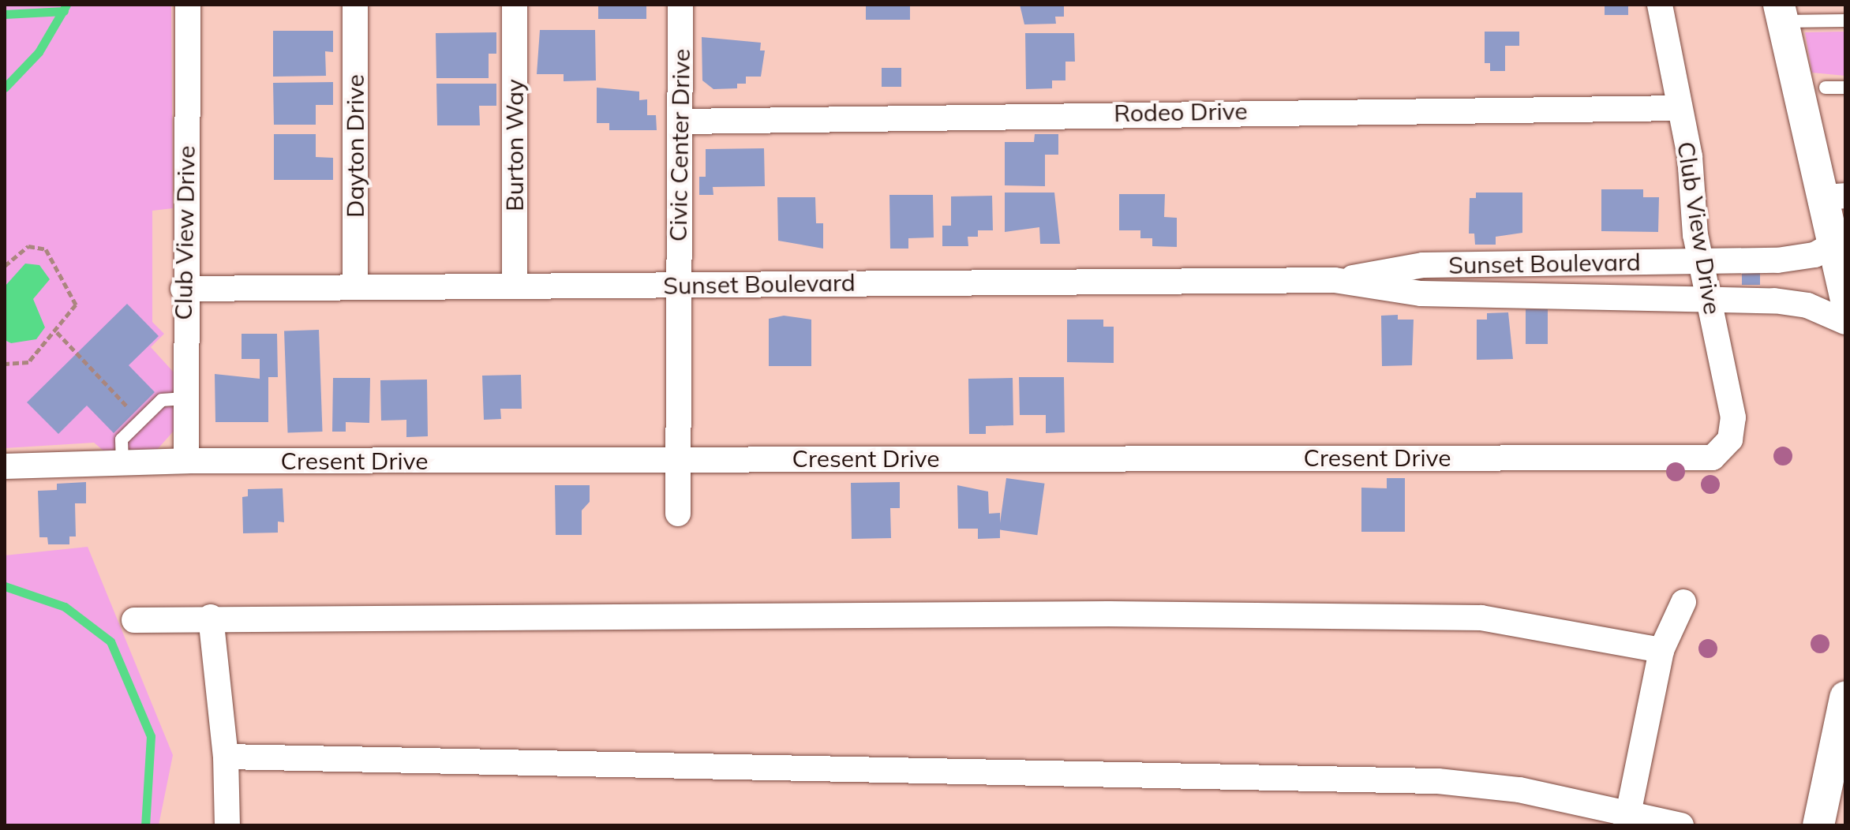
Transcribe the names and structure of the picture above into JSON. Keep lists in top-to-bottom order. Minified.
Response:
{"streets":{"street":["Rodeo Drive","Burton Way","Civic Center Drive","Dayton Drive","Club View Drive","Sunset Boulevard","Cresent Drive"]},"crossings":[["Rodeo Drive","Civic Center Drive"],["Rodeo Drive","Club View Drive"],["Burton Way","Sunset Boulevard"],["Civic Center Drive","Sunset Boulevard"],["Civic Center Drive","Cresent Drive"],["Dayton Drive","Sunset Boulevard"],["Club View Drive","Sunset Boulevard"],["Club View Drive","Cresent Drive"]]}
